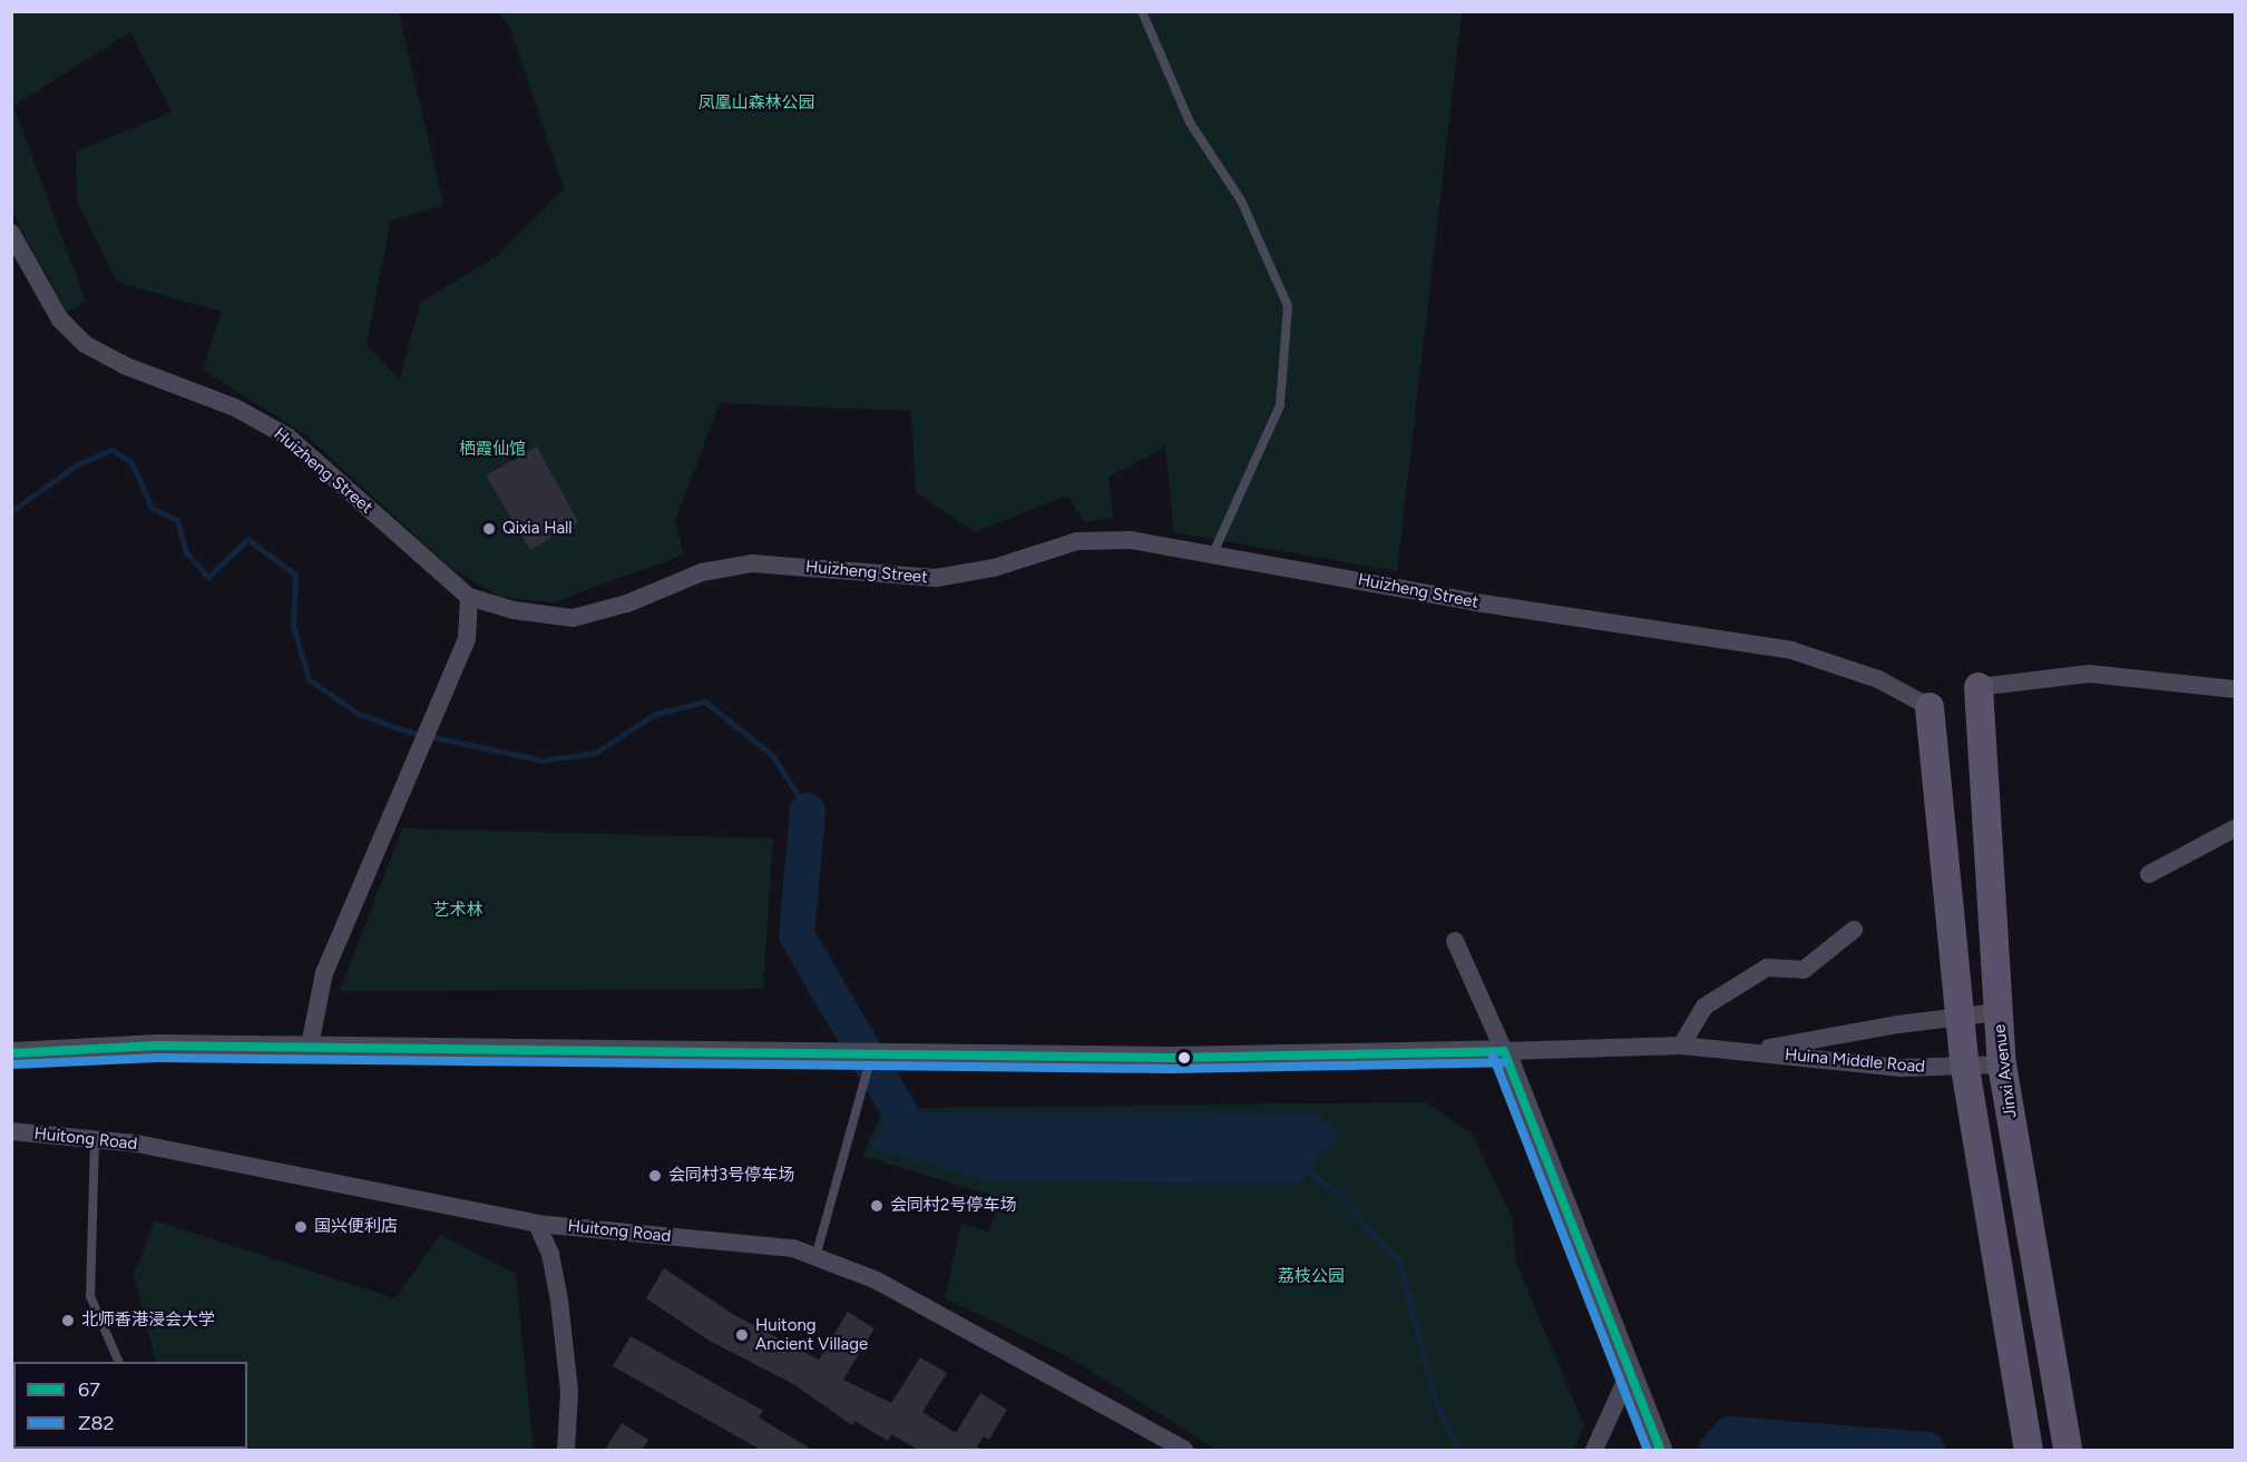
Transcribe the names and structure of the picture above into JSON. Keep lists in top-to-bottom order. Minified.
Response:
{"streets":{"main road":["Jinxi Avenue"],"street":["Huizheng Street","Huina Middle Road","Huitong Road"]},"crossings":[["Huina Middle Road","Jinxi Avenue"]],"parks":["凤凰山森林公园","栖霞仙馆","艺术林","荔枝公园"],"places":["Qixia Hall","会同村3号停车场","会同村2号停车场","国兴便利店","北师香港浸会大学","Huitong Ancient Village"],"lines":["transit line 67","transit line Z82"],"legend":["67","Z82"]}
